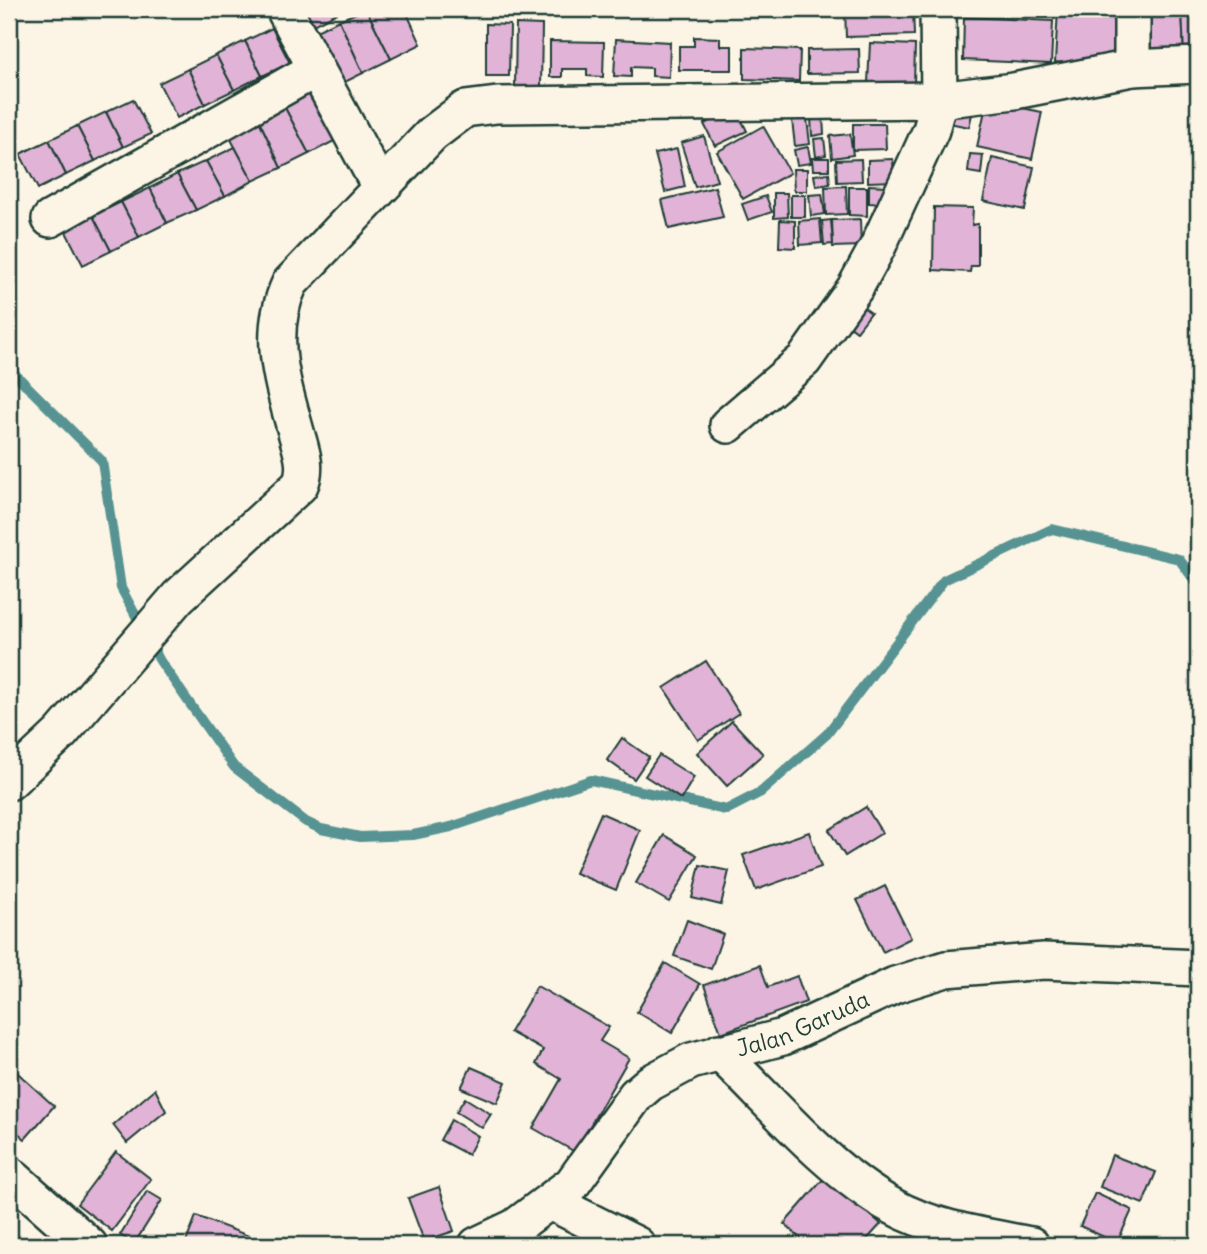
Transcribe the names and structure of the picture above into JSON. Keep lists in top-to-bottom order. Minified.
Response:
{"streets":{"street":["Jalan Garuda"]}}
